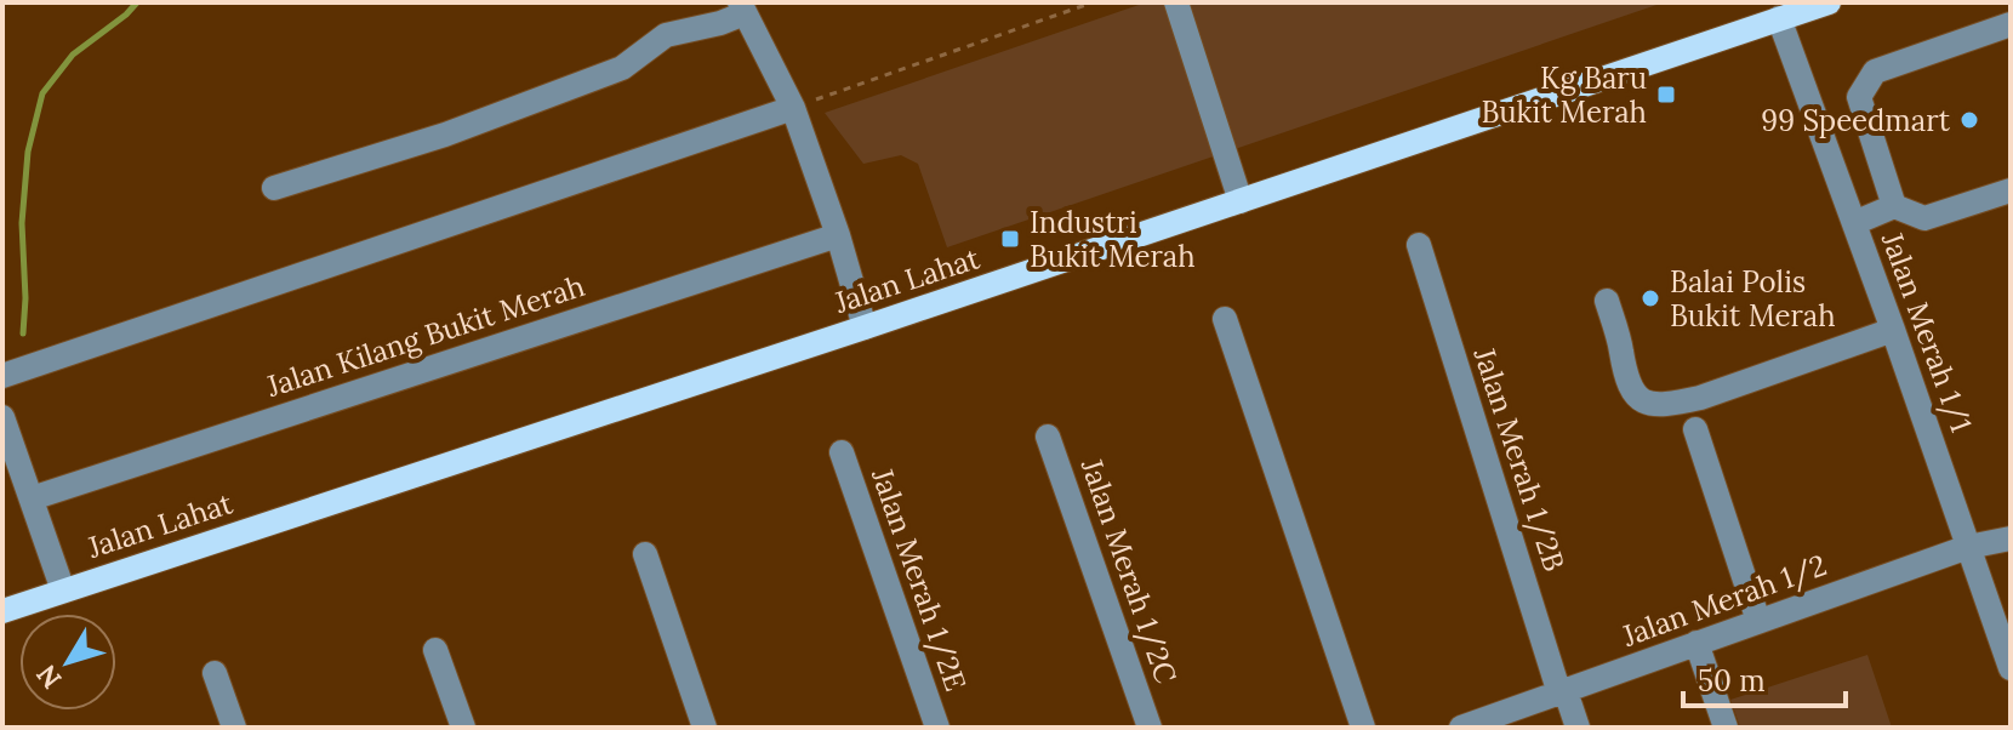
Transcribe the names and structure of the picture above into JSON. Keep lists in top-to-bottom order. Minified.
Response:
{"streets":{"main road":["Jalan Lahat"],"street":["Jalan Merah 1/1","Jalan Kilang Bukit Merah","Jalan Merah 1/2B","Jalan Merah 1/2C","Jalan Merah 1/2E","Jalan Merah 1/2"]},"crossings":[["Jalan Lahat","Jalan Merah 1/1"],["Jalan Merah 1/1","Jalan Merah 1/2"],["Jalan Merah 1/2B","Jalan Merah 1/2"]],"places":{"transit":["Kg Baru Bukit Merah","Industri Bukit Merah"],"other":["99 Speedmart","Balai Polis Bukit Merah"]},"scale_bar":"50 m","north":"bottom left"}
